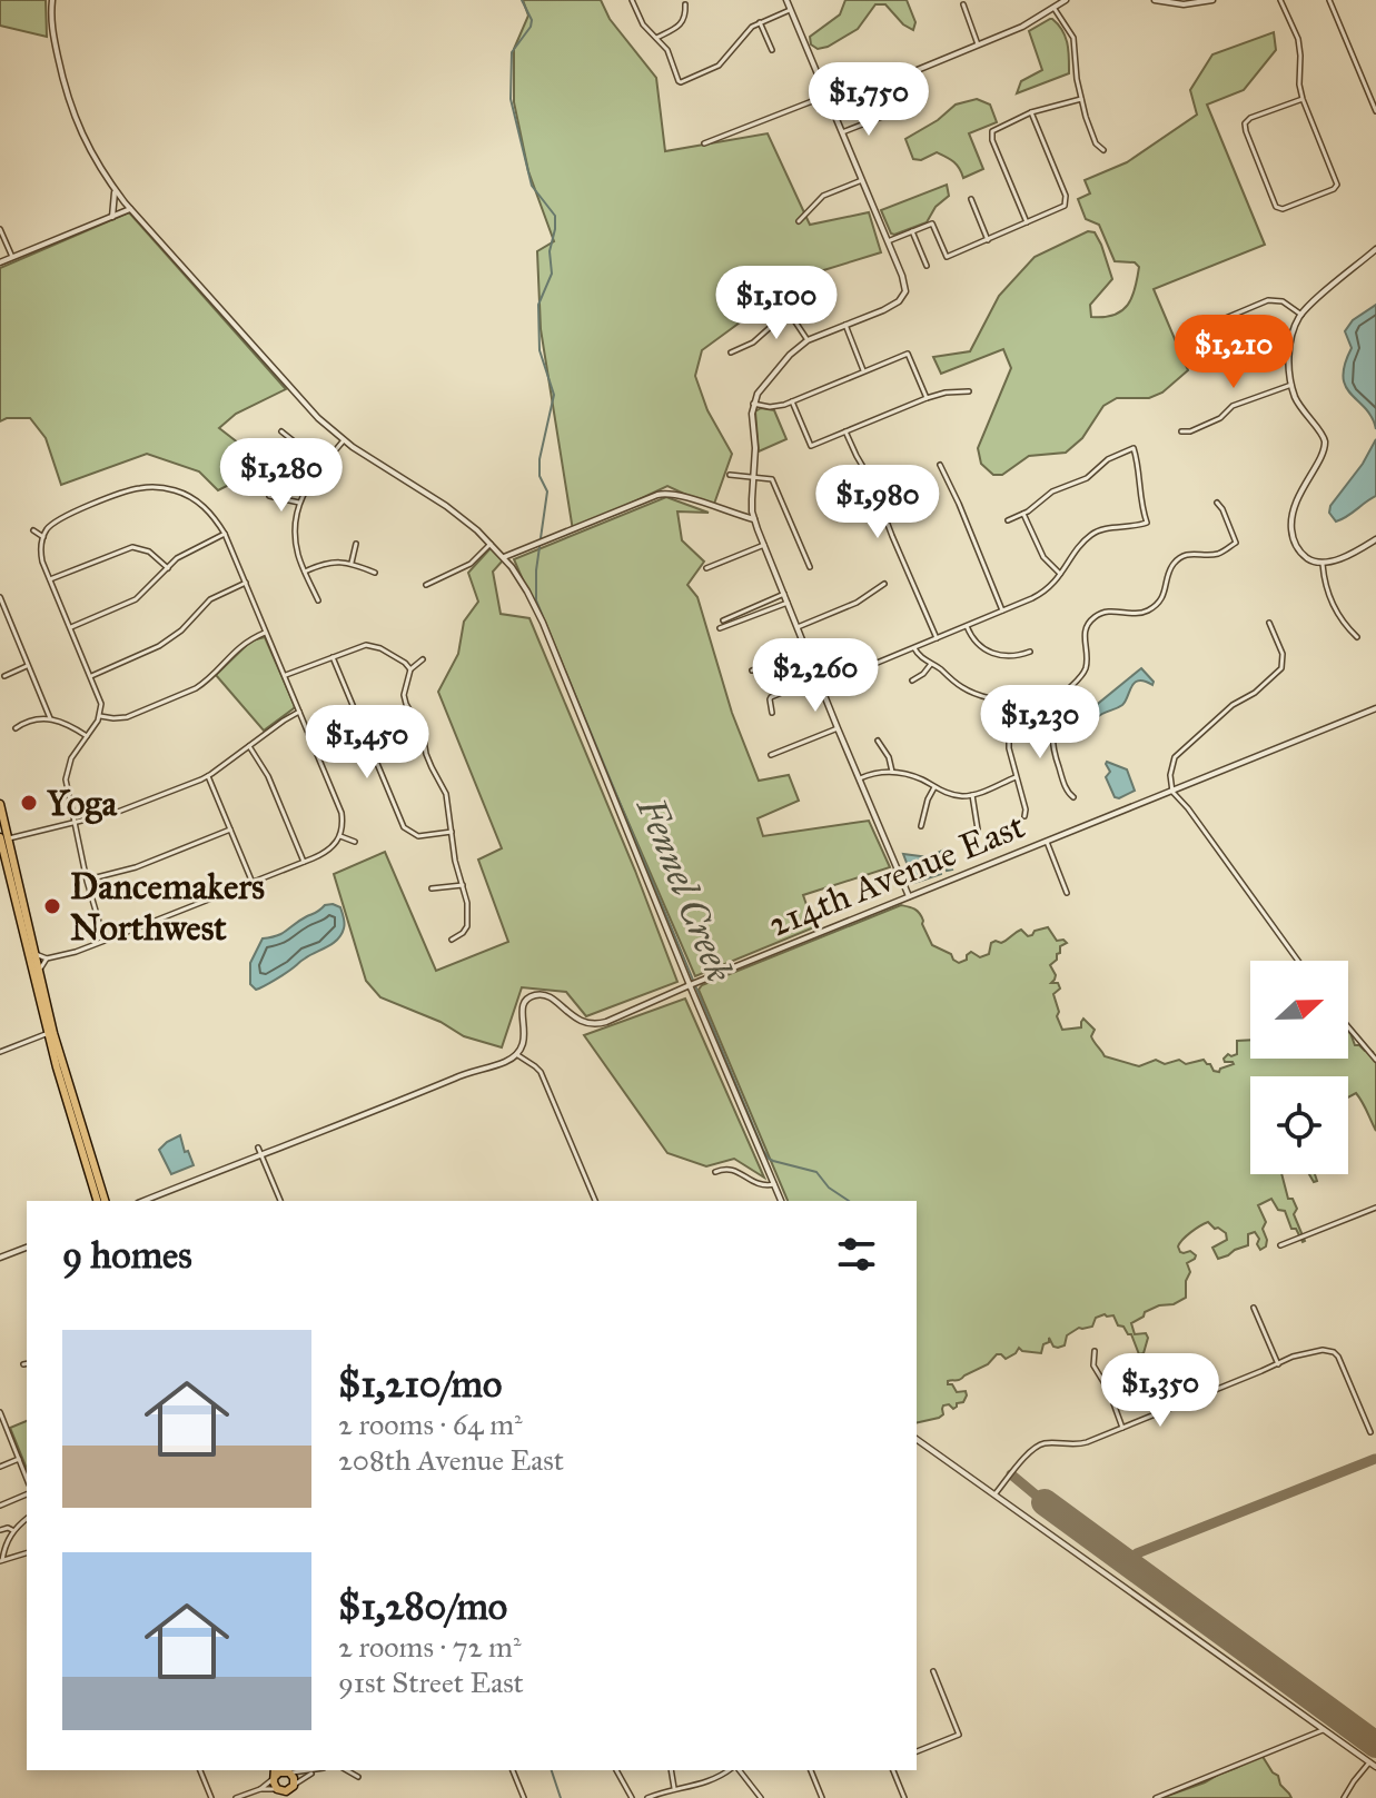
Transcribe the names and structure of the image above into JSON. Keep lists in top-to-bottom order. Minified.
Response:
{"streets":{"street":["214th Avenue East"]},"water":["Fennel Creek"],"places":["Yoga","Dancemakers Northwest"],"north":"right","page":{"price":["$1,750","$1,100","$1,210","$1,280","$1,980","$2,260","$1,230","$1,450","$1,350"],"heading":"9 homes","list":[{"name":"$1,210/mo","note":"2 rooms · 64 m² · 208th Avenue East"},{"name":"$1,280/mo","note":"2 rooms · 72 m² · 91st Street East"}]}}
